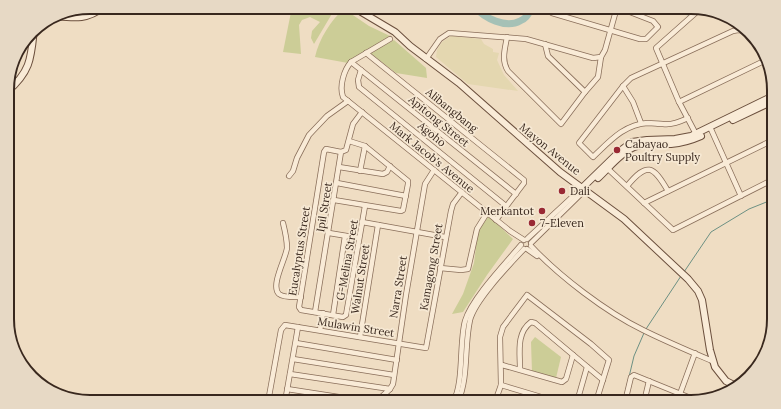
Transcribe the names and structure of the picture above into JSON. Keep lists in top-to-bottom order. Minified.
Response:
{"streets":{"main road":["Mayon Avenue"],"street":["Alibangbang","Apitong Street","Agoho","Mark Jacob's Avenue","Ipil Street","Eucalyptus Street","G-Melina Street","Kamagong Street","Walnut Street","Narra Street","Mulawin Street"]},"crossings":[["Alibangbang","Apitong Street"],["Apitong Street","Agoho"],["Apitong Street","Mark Jacob's Avenue"],["Mayon Avenue","Mark Jacob's Avenue"],["Mark Jacob's Avenue","Ipil Street"],["Mark Jacob's Avenue","Kamagong Street"],["Mark Jacob's Avenue","Narra Street"],["Ipil Street","Eucalyptus Street"],["Eucalyptus Street","G-Melina Street"],["Kamagong Street","Mulawin Street"],["Walnut Street","Mulawin Street"],["Narra Street","Mulawin Street"]],"places":["Cabayao Poultry Supply","Dali","Merkantot","7-Eleven"]}
